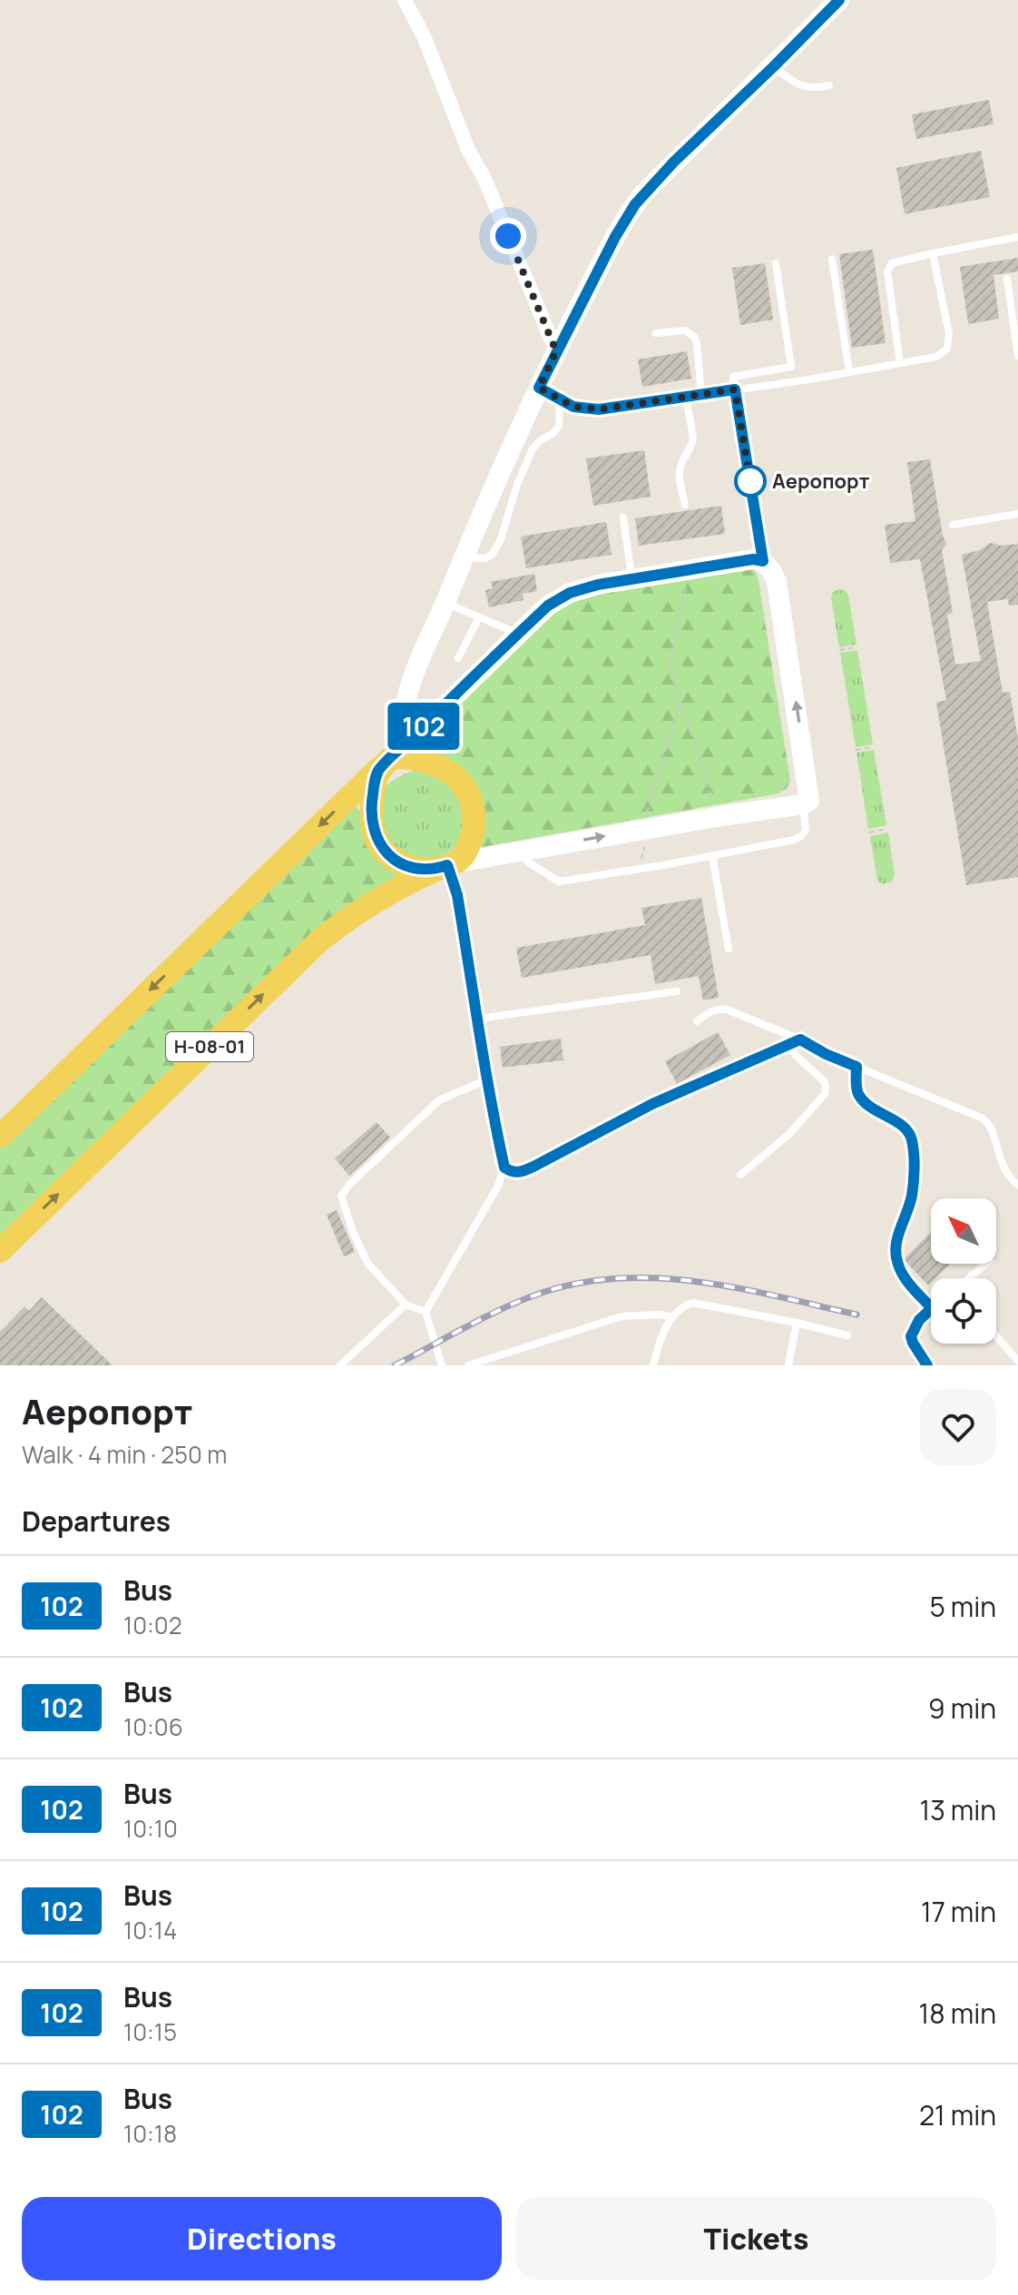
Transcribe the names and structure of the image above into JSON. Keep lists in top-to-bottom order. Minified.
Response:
{"streets":{"main road":["Н-08-01"]},"places":["Аеропорт"],"lines":["bus line 102"],"north":"top left","page":{"on_map":"102","heading":[["Аеропорт","Walk · 4 min · 250 m"],"Departures"],"list":[{"mark":"102","name":"Bus","note":"10:02","value":"5 min"},{"mark":"102","name":"Bus","note":"10:06","value":"9 min"},{"mark":"102","name":"Bus","note":"10:10","value":"13 min"},{"mark":"102","name":"Bus","note":"10:14","value":"17 min"},{"mark":"102","name":"Bus","note":"10:15","value":"18 min"},{"mark":"102","name":"Bus","note":"10:18","value":"21 min"}],"buttons":["Directions","Tickets"]}}
